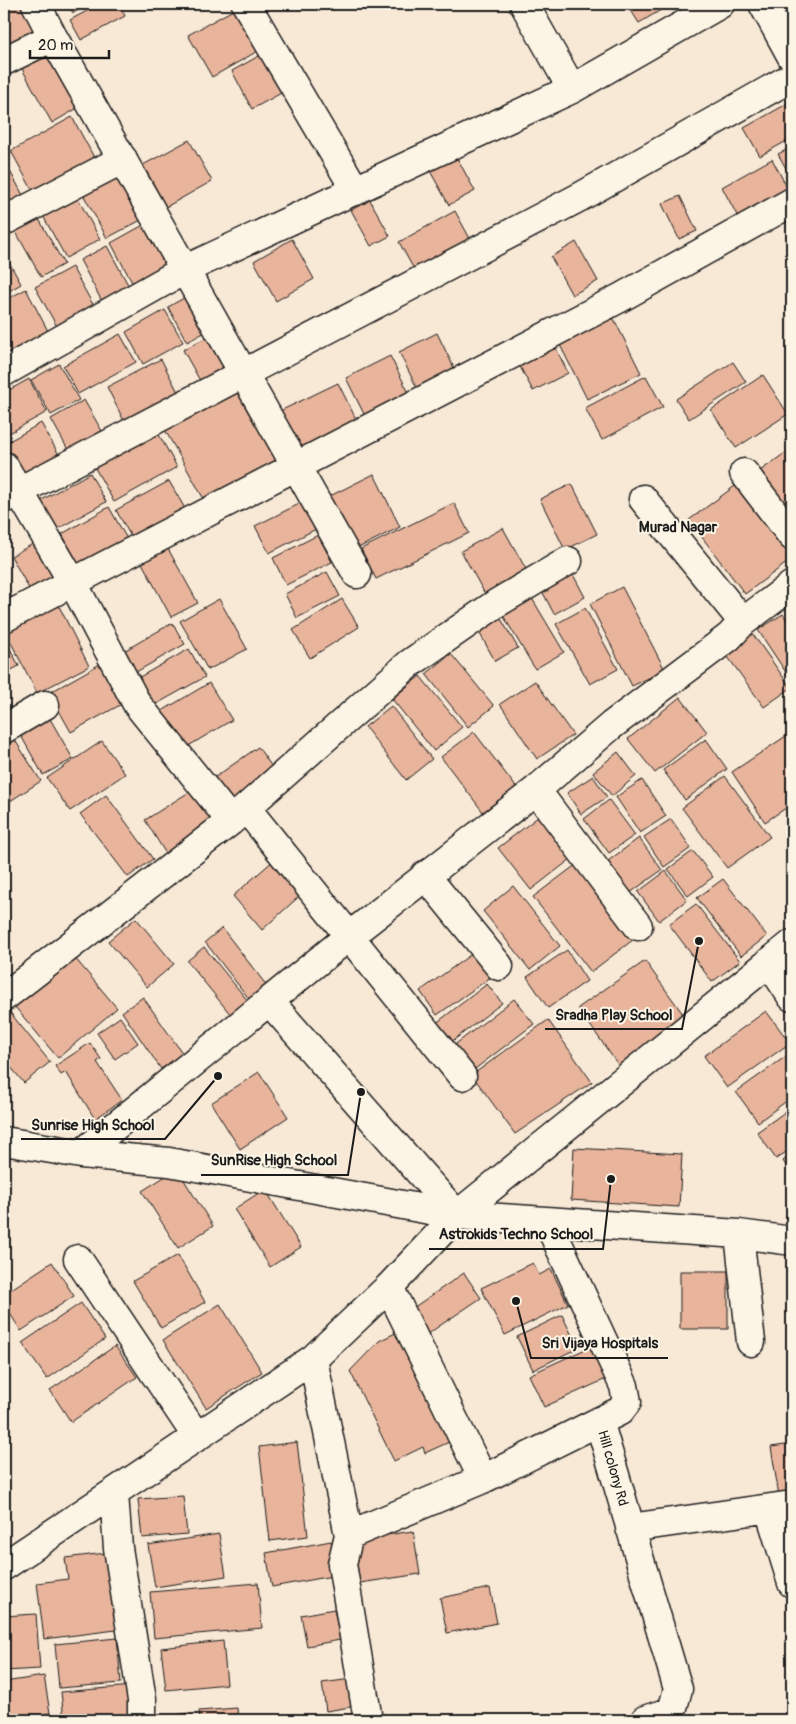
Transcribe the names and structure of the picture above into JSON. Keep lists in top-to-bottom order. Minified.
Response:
{"streets":{"street":["Hill colony Rd"]},"districts":["Murad Nagar"],"places":["Sradha Play School","Sunrise High School","SunRise High School","Astrokids Techno School","Sri Vijaya Hospitals"],"scale_bar":"20 m"}
